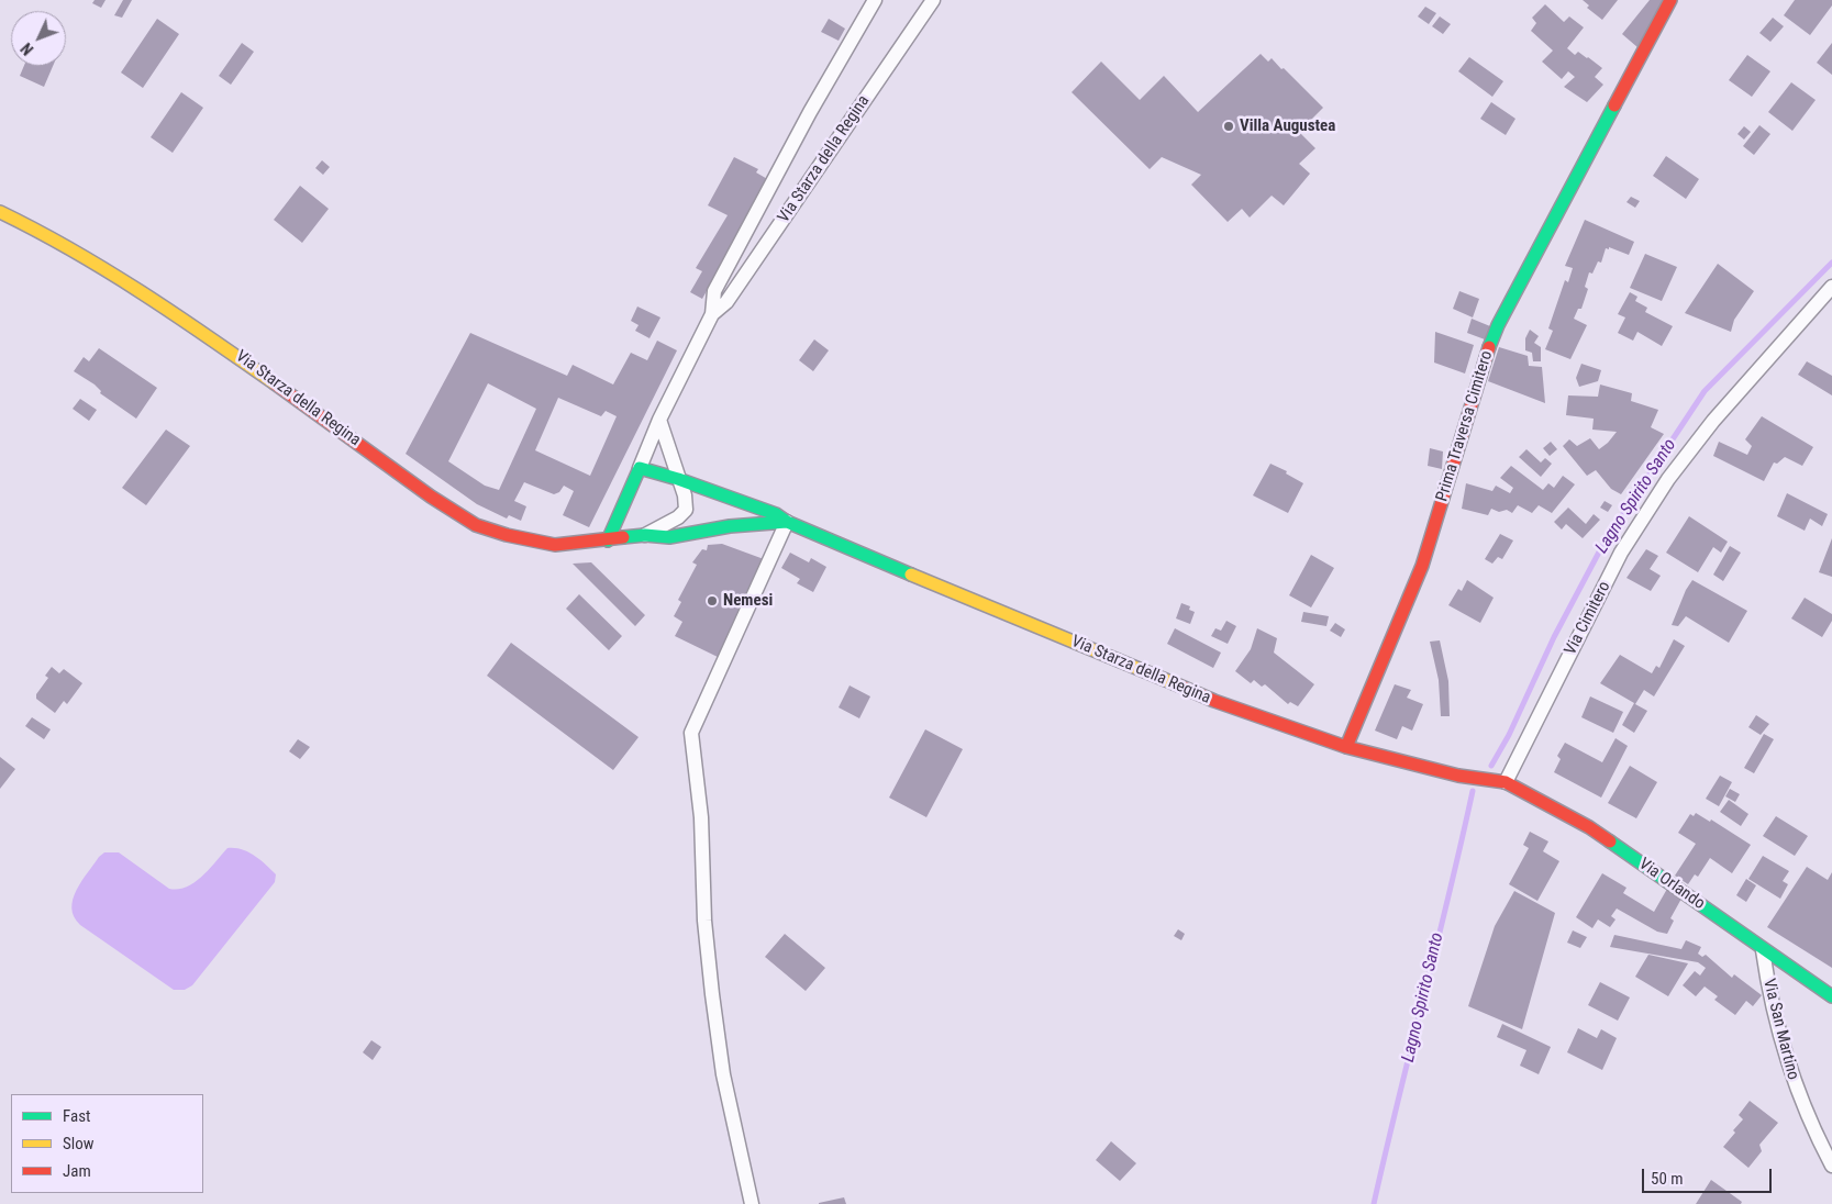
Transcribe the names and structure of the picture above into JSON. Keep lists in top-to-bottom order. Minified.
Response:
{"streets":{"street":["Via Starza della Regina","Prima Traversa Cimitero","Via Cimitero","Via Orlando","Via San Martino"]},"crossings":[["Via Starza della Regina","Prima Traversa Cimitero"],["Via Starza della Regina","Via Cimitero"],["Via Starza della Regina","Via Orlando"],["Via Cimitero","Via Orlando"],["Via Orlando","Via San Martino"]],"water":["Lagno Spirito Santo"],"places":["Villa Augustea","Nemesi"],"legend":["Fast","Slow","Jam"],"scale_bar":"50 m","north":"bottom left"}
